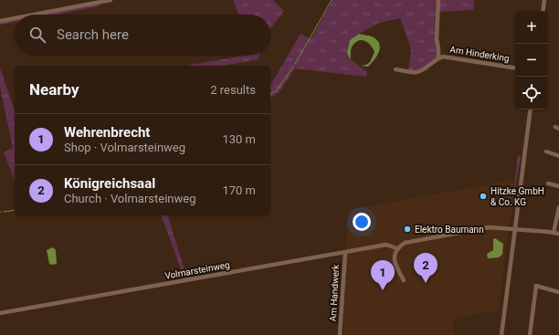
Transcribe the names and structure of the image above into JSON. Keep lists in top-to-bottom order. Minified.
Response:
{"streets":{"street":["Am Hinderking","Volmarsteinweg","Am Handwerk"]},"crossings":[["Volmarsteinweg","Am Handwerk"]],"places":["Hitzke GmbH & Co. KG","Elektro Baumann"],"page":{"map_buttons":["+","−"],"search":"Search here","heading":["Nearby","2 results"],"list":[{"mark":"1","name":"Wehrenbrecht","note":"Shop · Volmarsteinweg","value":"130 m"},{"mark":"2","name":"Königreichsaal","note":"Church · Volmarsteinweg","value":"170 m"}],"pins":["2","1"]}}
